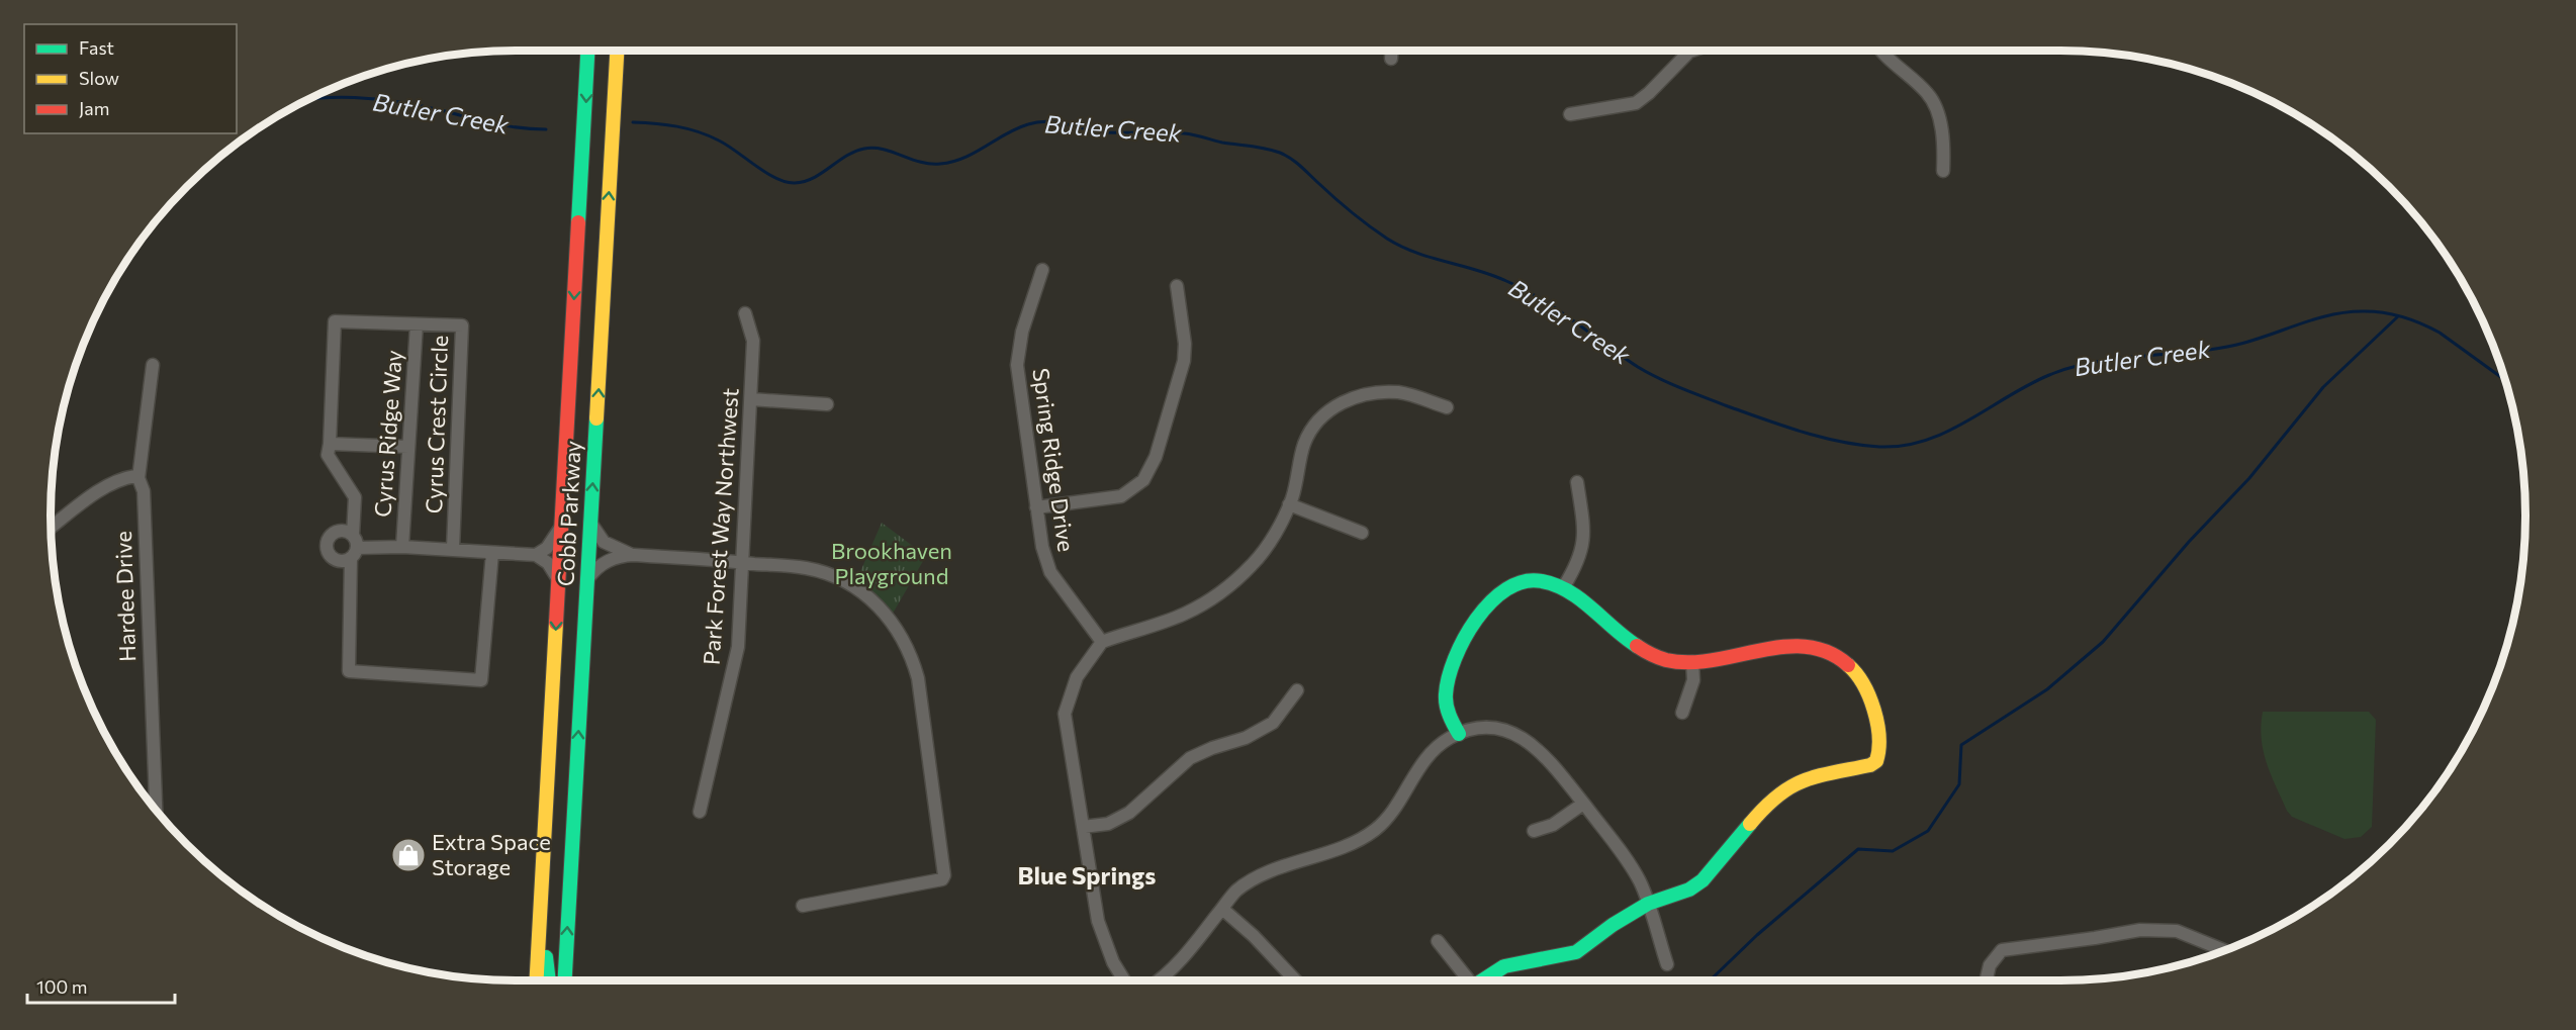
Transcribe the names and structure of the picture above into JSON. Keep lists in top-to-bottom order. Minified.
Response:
{"streets":{"main road":["Cobb Parkway"],"street":["Cyrus Crest Circle","Cyrus Ridge Way","Spring Ridge Drive","Park Forest Way Northwest","Hardee Drive"]},"crossings":[["Cyrus Crest Circle","Cyrus Ridge Way"]],"districts":["Blue Springs"],"water":["Butler Creek"],"parks":["Brookhaven Playground"],"places":{"shop":["Extra Space Storage"]},"legend":["Fast","Slow","Jam"],"scale_bar":"100 m"}
